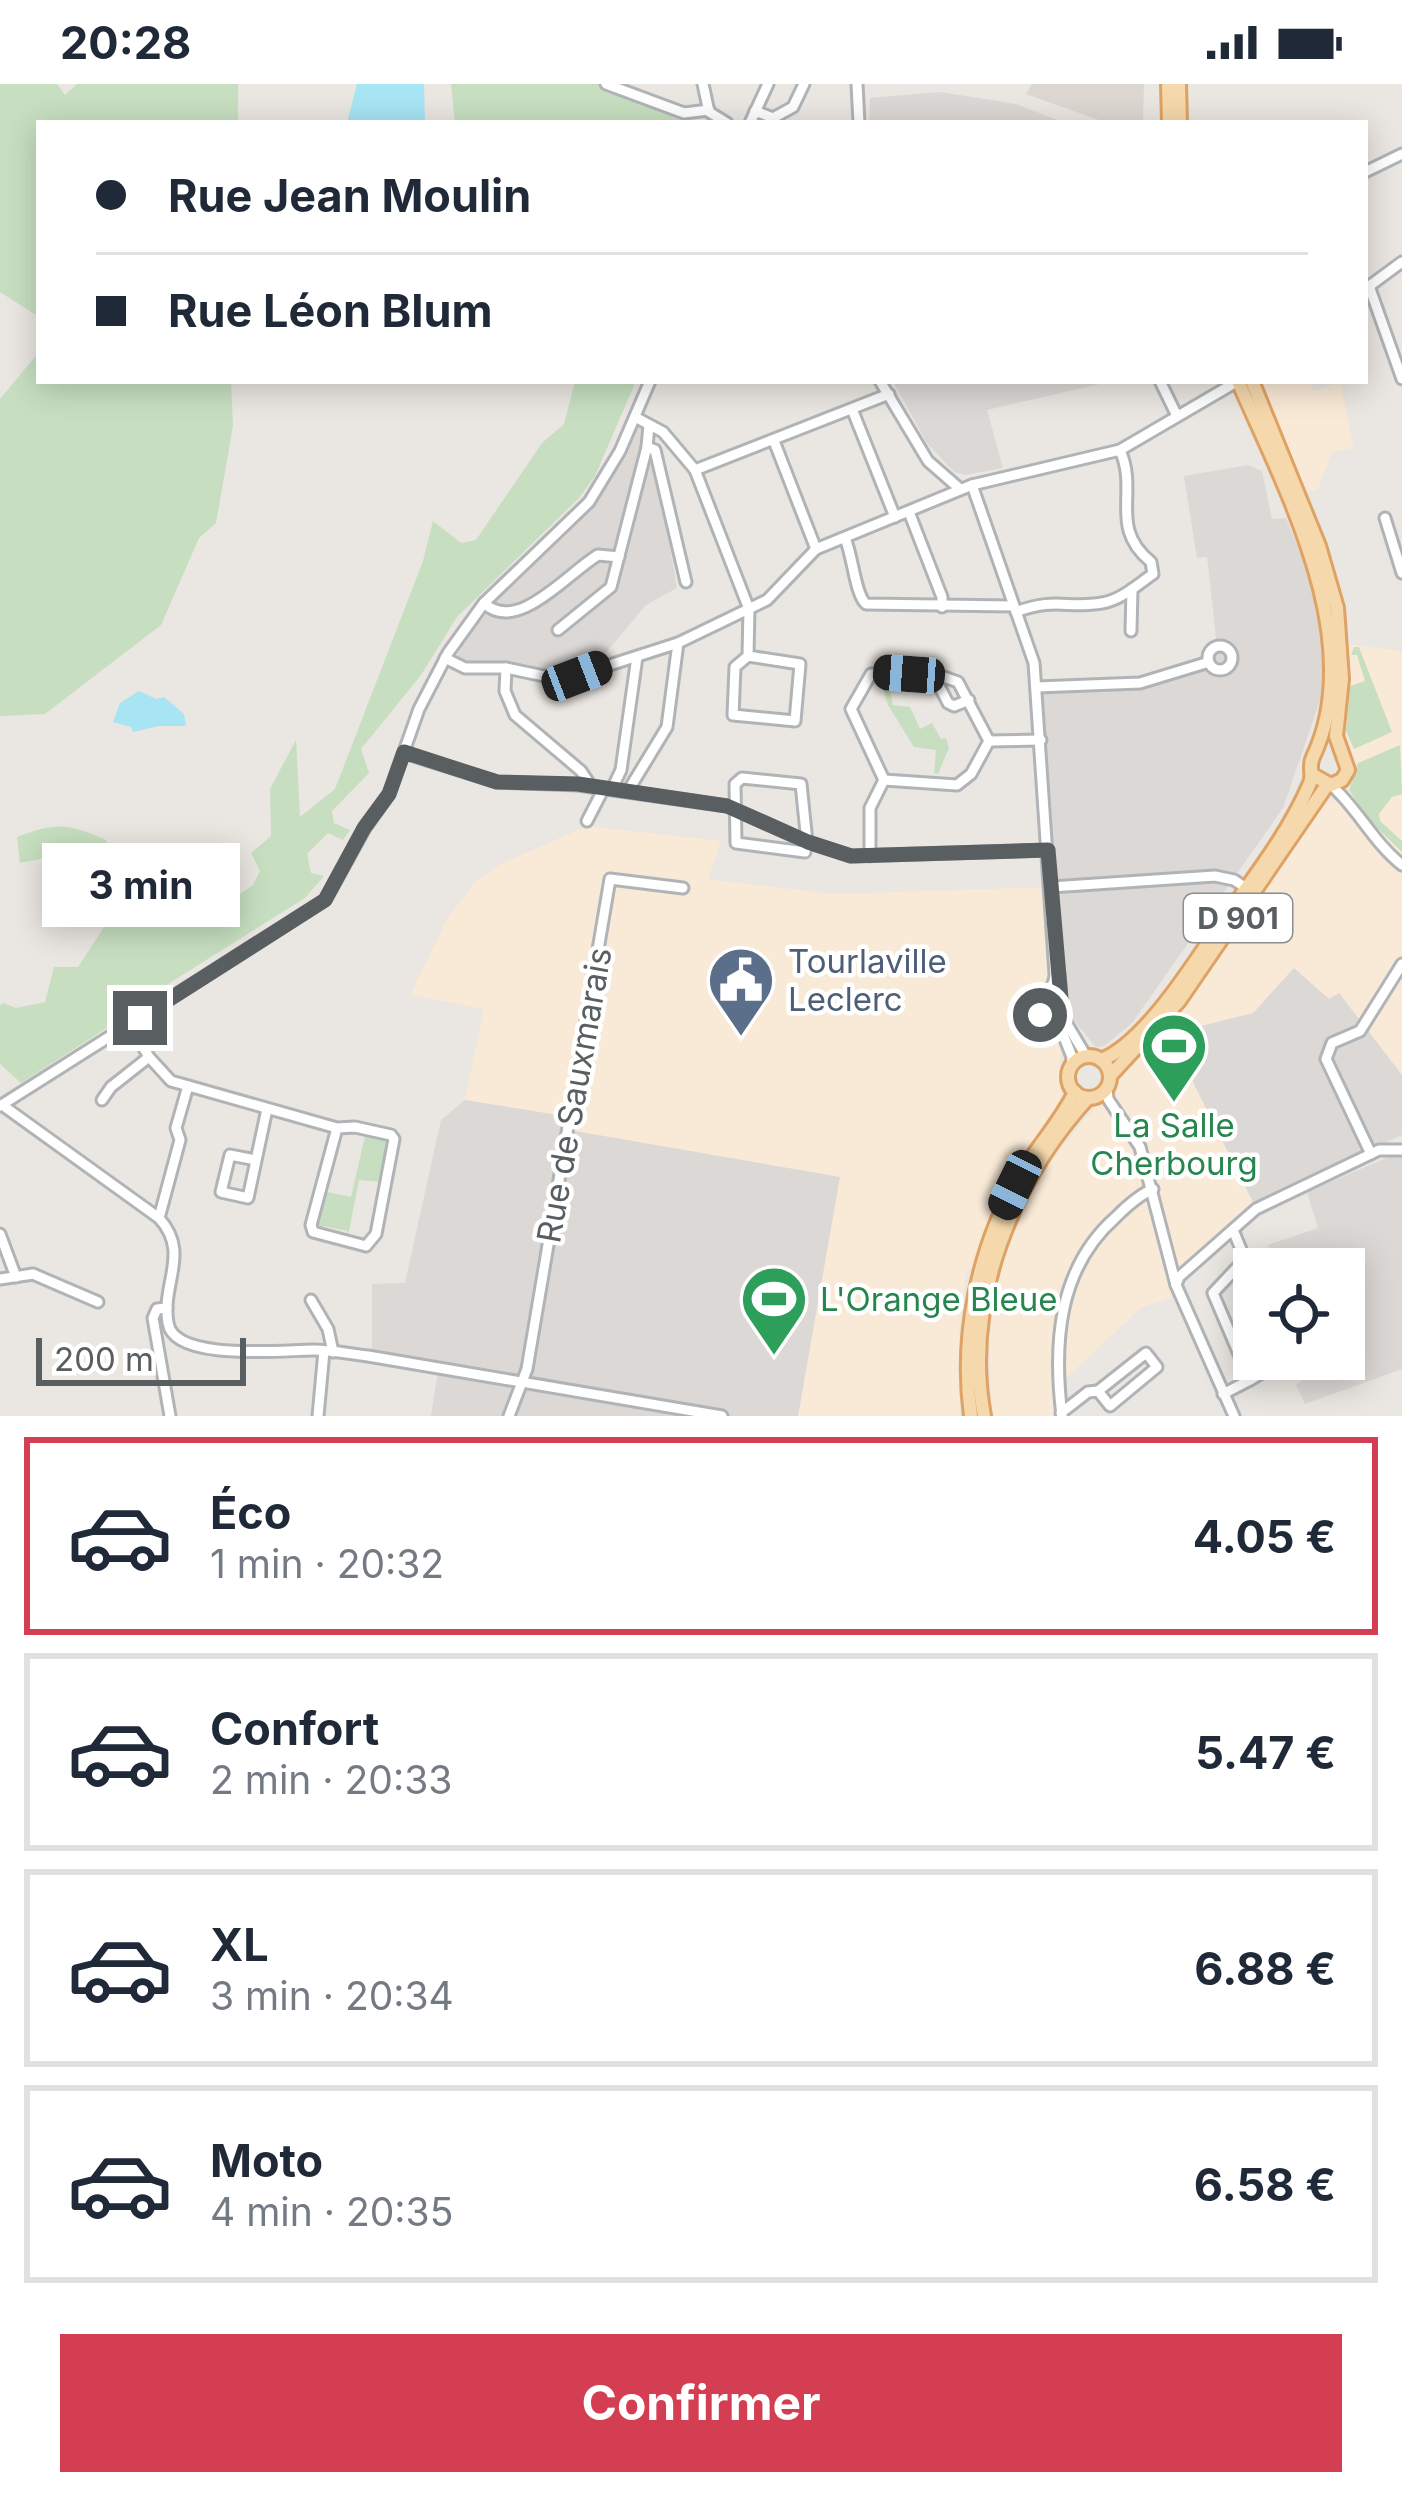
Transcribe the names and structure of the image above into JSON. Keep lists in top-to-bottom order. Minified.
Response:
{"streets":{"main road":["D 901"],"street":["Rue de Sauxmarais"]},"places":{"public building":["Tourlaville Leclerc"],"sports":["La Salle Cherbourg","L'Orange Bleue"]},"scale_bar":"200 m","page":{"status":"20:28","banner":["Rue Jean Moulin","Rue Léon Blum"],"bubble":"3 min","scale":"200 m","list":[{"name":"Éco","note":"1 min · 20:32","value":"4.05 €"},{"name":"Confort","note":"2 min · 20:33","value":"5.47 €"},{"name":"XL","note":"3 min · 20:34","value":"6.88 €"},{"name":"Moto","note":"4 min · 20:35","value":"6.58 €"}],"buttons":"Confirmer"}}
